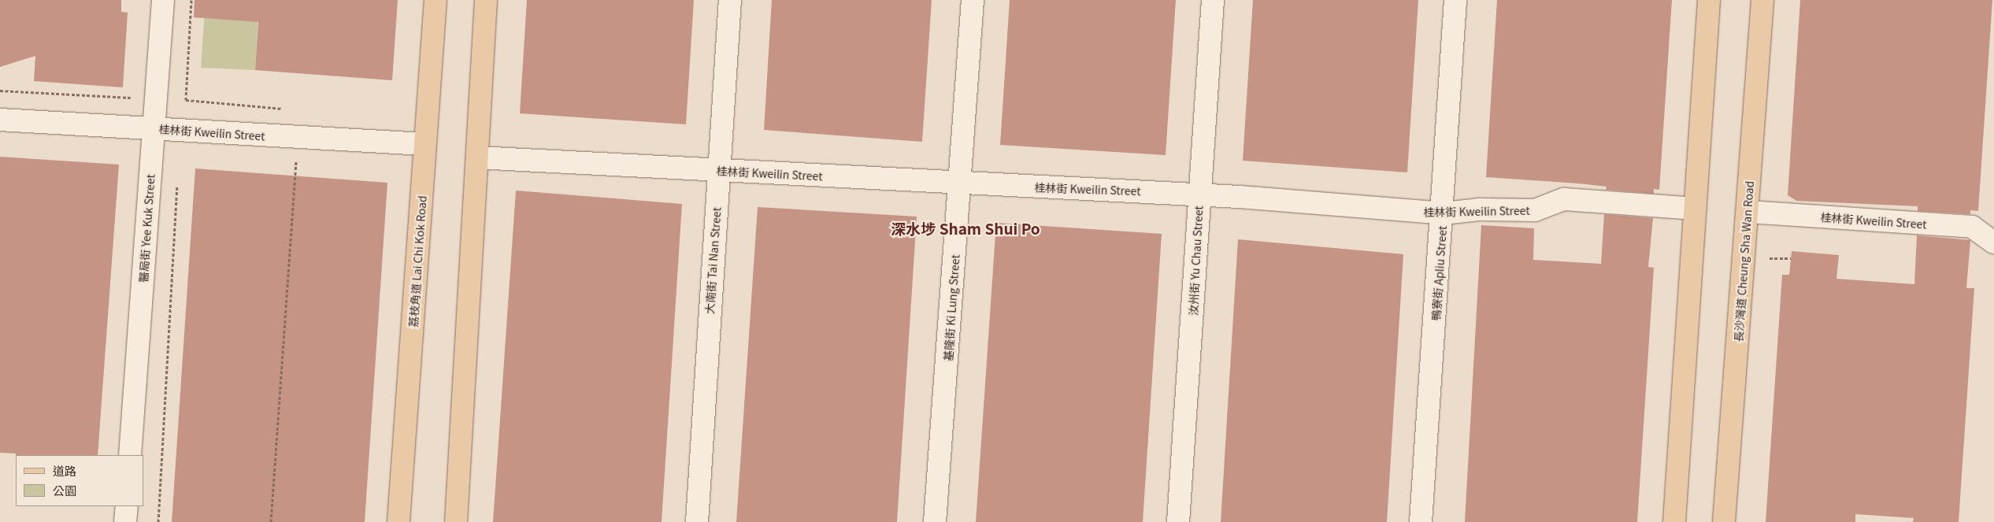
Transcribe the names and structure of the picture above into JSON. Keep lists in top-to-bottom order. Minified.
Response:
{"streets":{"main road":["荔枝角道 Lai Chi Kok Road","長沙灣道 Cheung Sha Wan Road"],"street":["桂林街 Kweilin Street","醫局街 Yee Kuk Street","大南街 Tai Nan Street","汝州街 Yu Chau Street","鴨寮街 Apliu Street","基隆街 Ki Lung Street"]},"crossings":[["桂林街 Kweilin Street","醫局街 Yee Kuk Street"],["桂林街 Kweilin Street","大南街 Tai Nan Street"],["桂林街 Kweilin Street","汝州街 Yu Chau Street"],["桂林街 Kweilin Street","荔枝角道 Lai Chi Kok Road"],["桂林街 Kweilin Street","長沙灣道 Cheung Sha Wan Road"],["桂林街 Kweilin Street","鴨寮街 Apliu Street"],["桂林街 Kweilin Street","基隆街 Ki Lung Street"]],"districts":["深水埗 Sham Shui Po"],"legend":["道路","公園"]}
